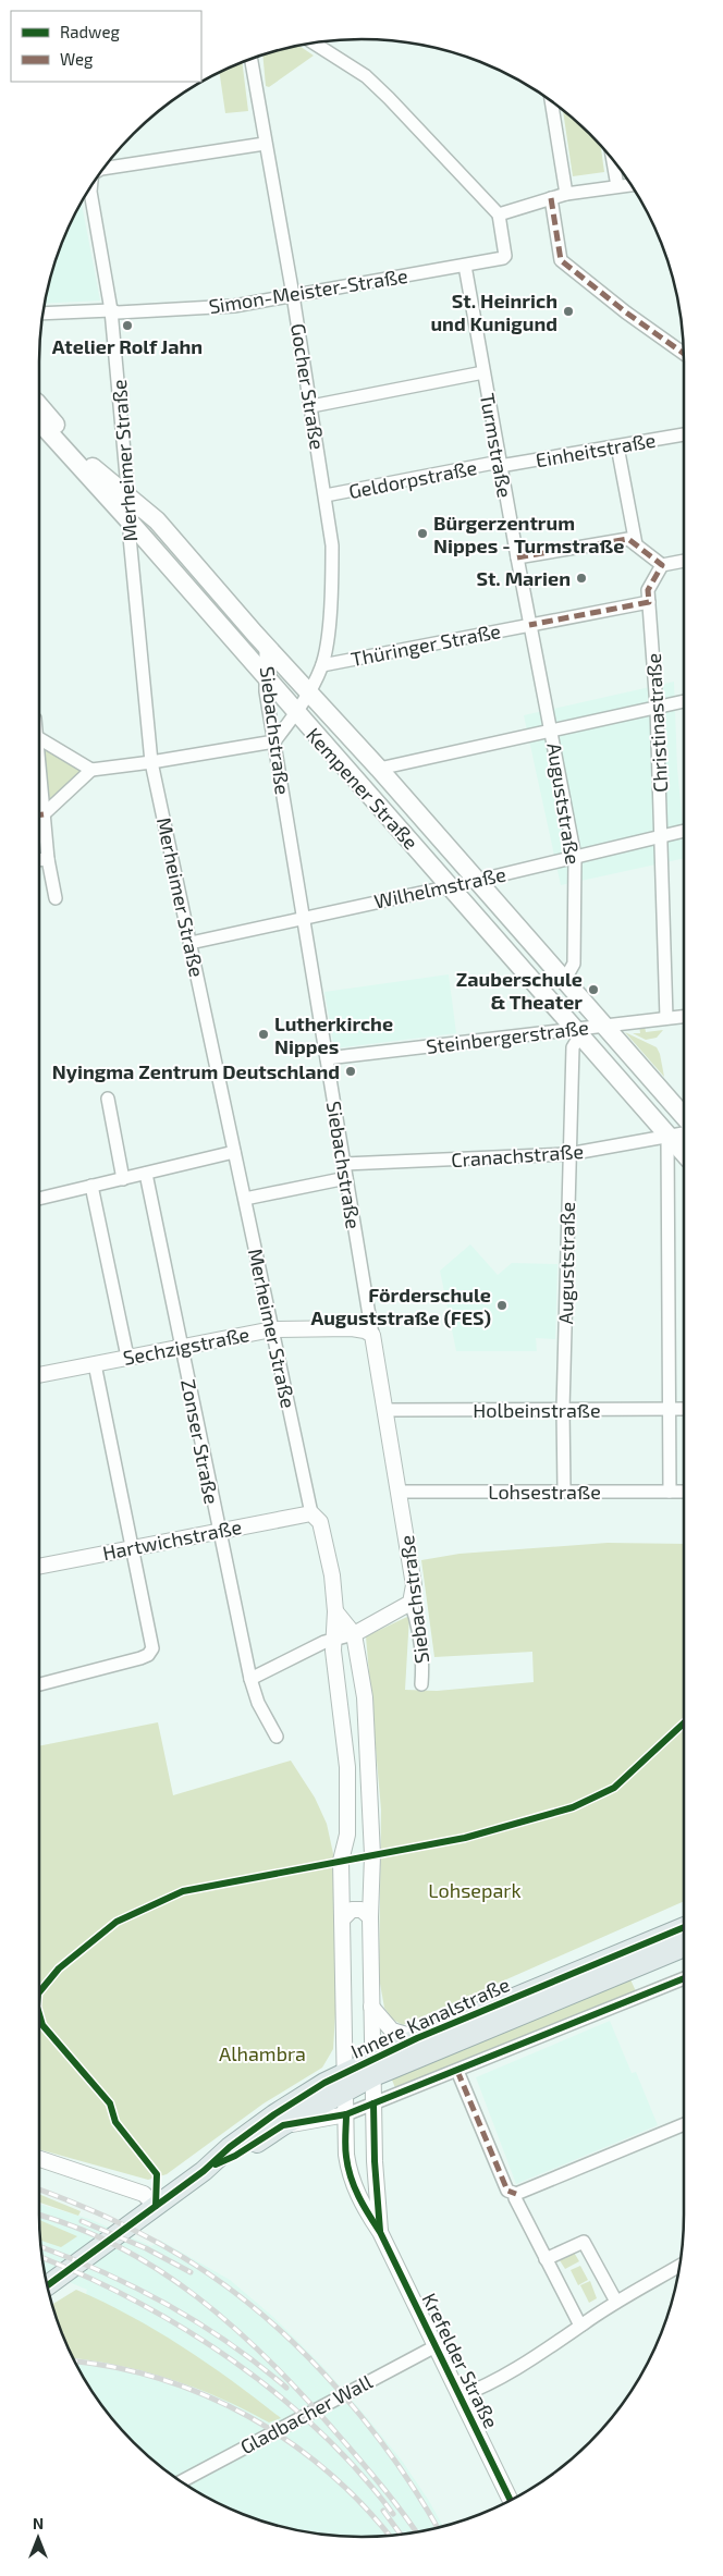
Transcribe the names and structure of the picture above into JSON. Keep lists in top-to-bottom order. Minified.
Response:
{"streets":{"main road":["Kempener Straße","Innere Kanalstraße"],"street":["Simon-Meister-Straße","Gocher Straße","Turmstraße","Einheitstraße","Merheimer Straße","Geldorpstraße","Thüringer Straße","Christinastraße","Siebachstraße","Auguststraße","Wilhelmstraße","Steinbergerstraße","Cranachstraße","Sechzigstraße","Holbeinstraße","Zonser Straße","Lohsestraße","Hartwichstraße","Krefelder Straße","Gladbacher Wall"]},"crossings":[["Simon-Meister-Straße","Gocher Straße"],["Simon-Meister-Straße","Turmstraße"],["Simon-Meister-Straße","Merheimer Straße"],["Gocher Straße","Geldorpstraße"],["Gocher Straße","Thüringer Straße"],["Gocher Straße","Siebachstraße"],["Gocher Straße","Kempener Straße"],["Turmstraße","Einheitstraße"],["Turmstraße","Geldorpstraße"],["Turmstraße","Thüringer Straße"],["Turmstraße","Auguststraße"],["Einheitstraße","Geldorpstraße"],["Merheimer Straße","Kempener Straße"],["Merheimer Straße","Wilhelmstraße"],["Merheimer Straße","Sechzigstraße"],["Merheimer Straße","Hartwichstraße"],["Merheimer Straße","Innere Kanalstraße"],["Merheimer Straße","Krefelder Straße"],["Thüringer Straße","Christinastraße"],["Thüringer Straße","Auguststraße"],["Christinastraße","Wilhelmstraße"],["Christinastraße","Steinbergerstraße"],["Siebachstraße","Kempener Straße"],["Siebachstraße","Wilhelmstraße"],["Siebachstraße","Steinbergerstraße"],["Siebachstraße","Cranachstraße"],["Siebachstraße","Sechzigstraße"],["Siebachstraße","Holbeinstraße"],["Siebachstraße","Lohsestraße"],["Kempener Straße","Auguststraße"],["Kempener Straße","Wilhelmstraße"],["Kempener Straße","Steinbergerstraße"],["Kempener Straße","Cranachstraße"],["Auguststraße","Wilhelmstraße"],["Auguststraße","Steinbergerstraße"],["Auguststraße","Cranachstraße"],["Auguststraße","Holbeinstraße"],["Auguststraße","Lohsestraße"],["Sechzigstraße","Zonser Straße"],["Zonser Straße","Hartwichstraße"],["Innere Kanalstraße","Krefelder Straße"],["Krefelder Straße","Gladbacher Wall"]],"parks":["Lohsepark","Alhambra"],"places":["St. Heinrich und Kunigund","Atelier Rolf Jahn","Bürgerzentrum Nippes - Turmstraße","St. Marien","Zauberschule & Theater","Lutherkirche Nippes","Nyingma Zentrum Deutschland","Förderschule Auguststraße (FES)"],"legend":["Radweg","Weg"],"north":"top"}
